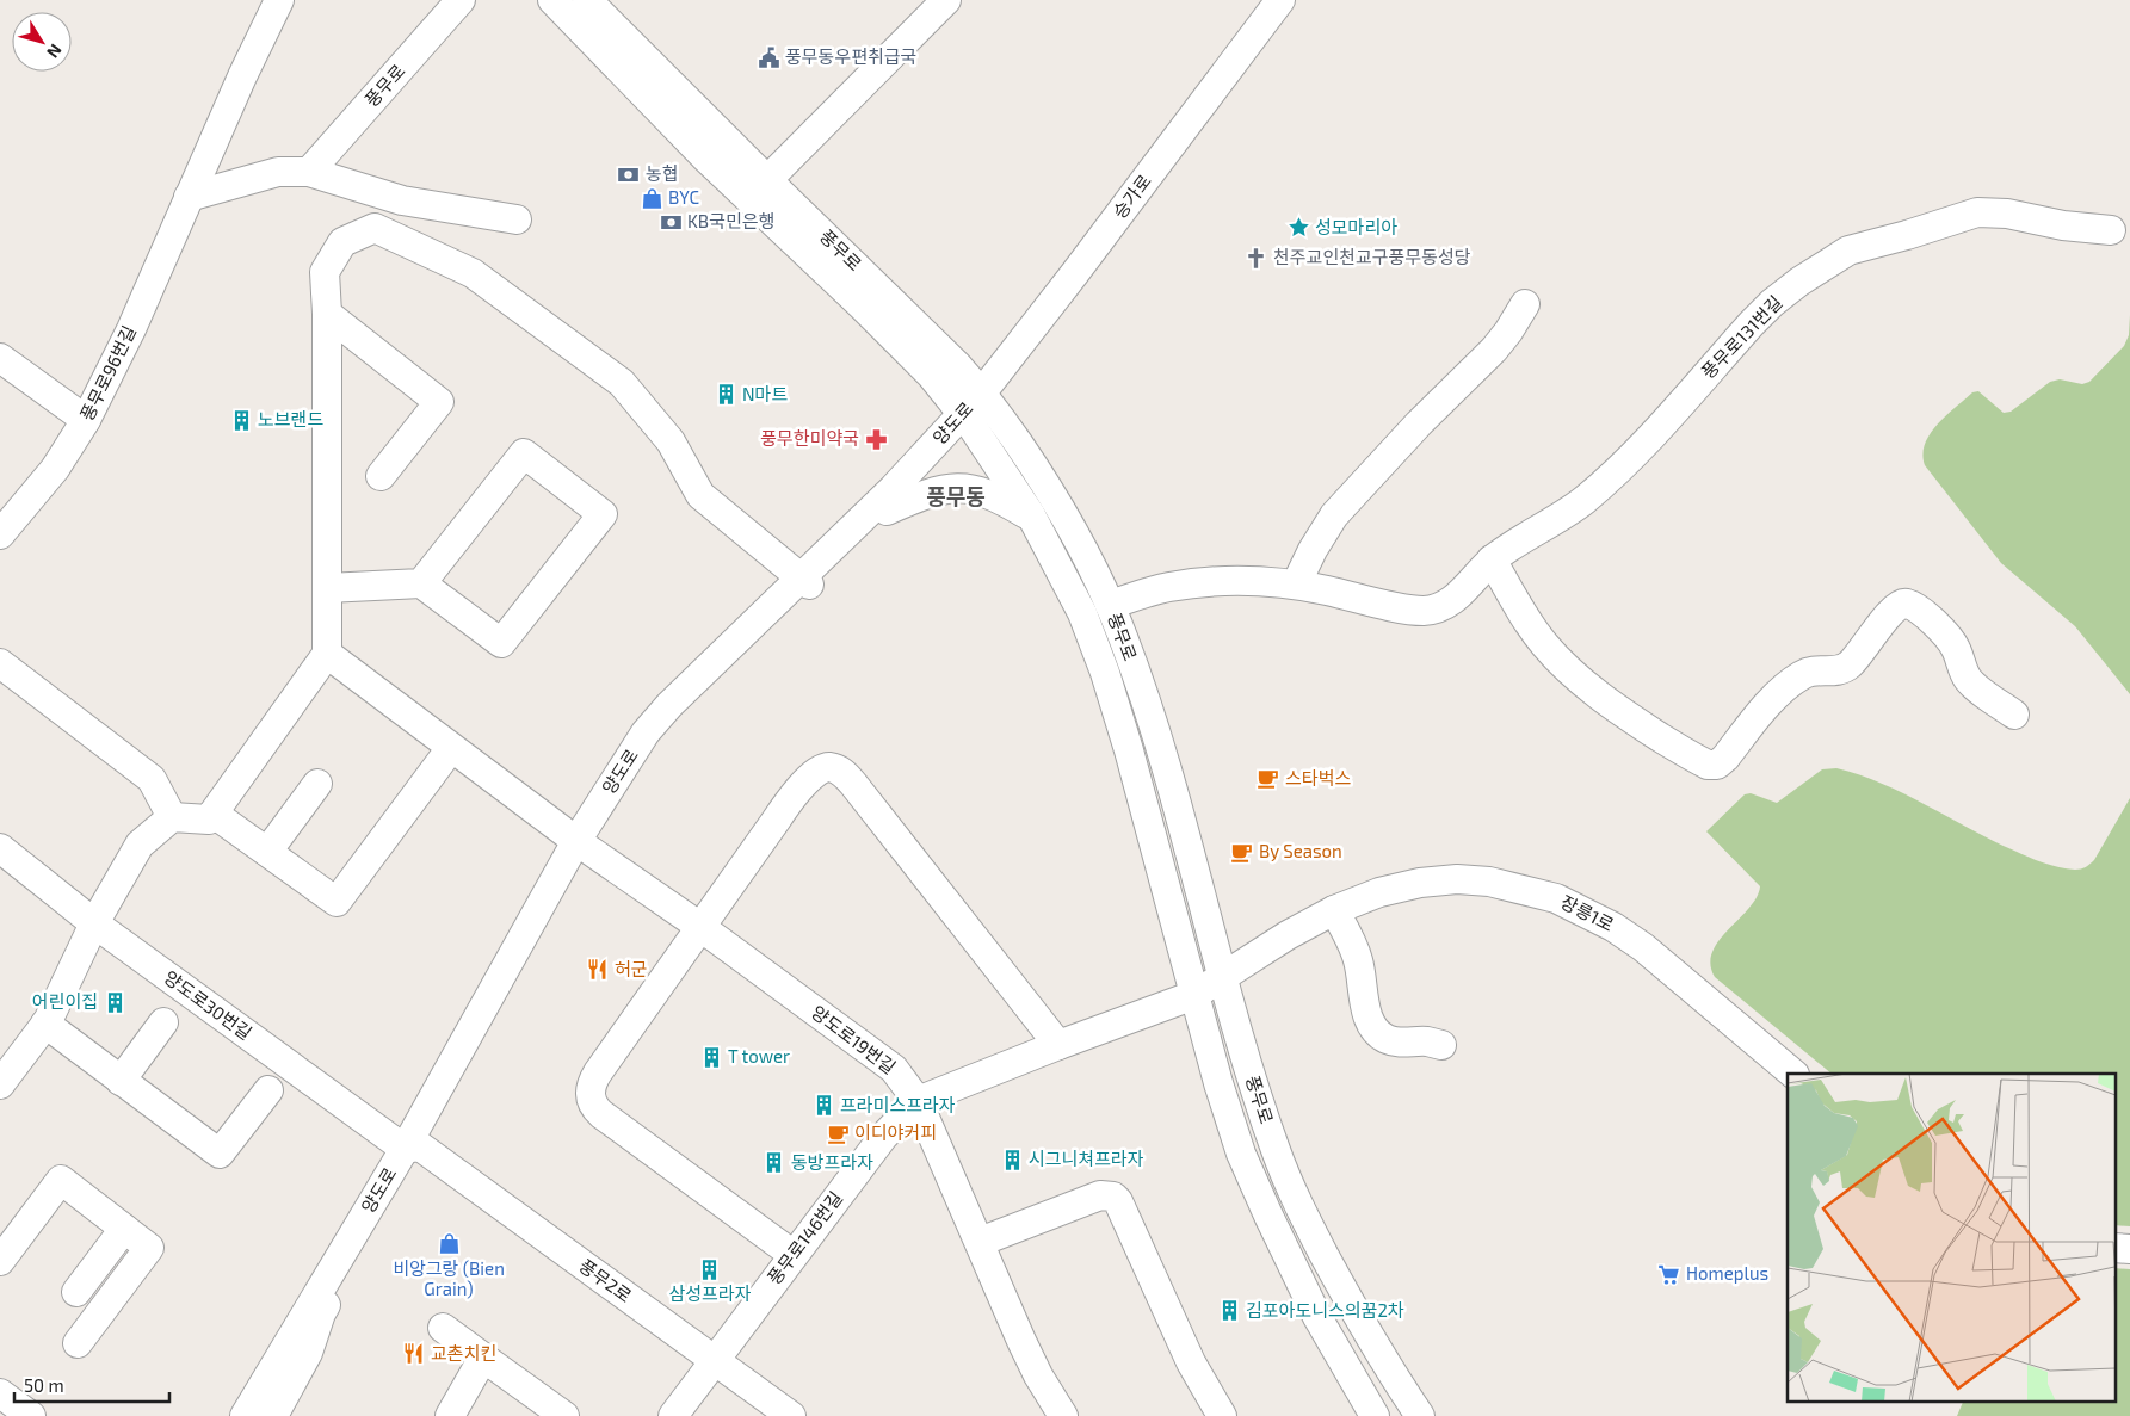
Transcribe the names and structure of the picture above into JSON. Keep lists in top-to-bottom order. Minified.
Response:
{"streets":{"street":["풍무로","승가로","풍무로131번길","풍무로96번길","양도로","장릉1로","양도로30번길","양도로19번길","풍무로146번길","풍무2로"]},"crossings":[["풍무로","승가로"],["풍무로","풍무로131번길"],["풍무로","양도로"],["풍무로","장릉1로"],["풍무로","풍무로146번길"],["승가로","양도로"],["양도로","양도로30번길"],["양도로","양도로19번길"],["양도로","풍무2로"],["장릉1로","풍무로146번길"],["양도로30번길","풍무2로"],["양도로19번길","풍무로146번길"],["풍무로146번길","풍무2로"]],"districts":["풍무동"],"places":{"public building":["풍무동우편취급국"],"bank":["농협","KB국민은행"],"shop":["BYC","비앙그랑 (Bien Grain)"],"place":["성모마리아"],"church":["천주교인천교구풍무동성당"],"building":["N마트","노브랜드","어린이집","T tower","프라미스프라자","시그니쳐프라자","동방프라자","삼성프라자","김포아도니스의꿈2차"],"pharmacy":["풍무한미약국"],"cafe":["스타벅스","By Season","이디야커피"],"restaurant":["허군","교촌치킨"],"supermarket":["Homeplus"]},"scale_bar":"50 m","north":"bottom right"}
